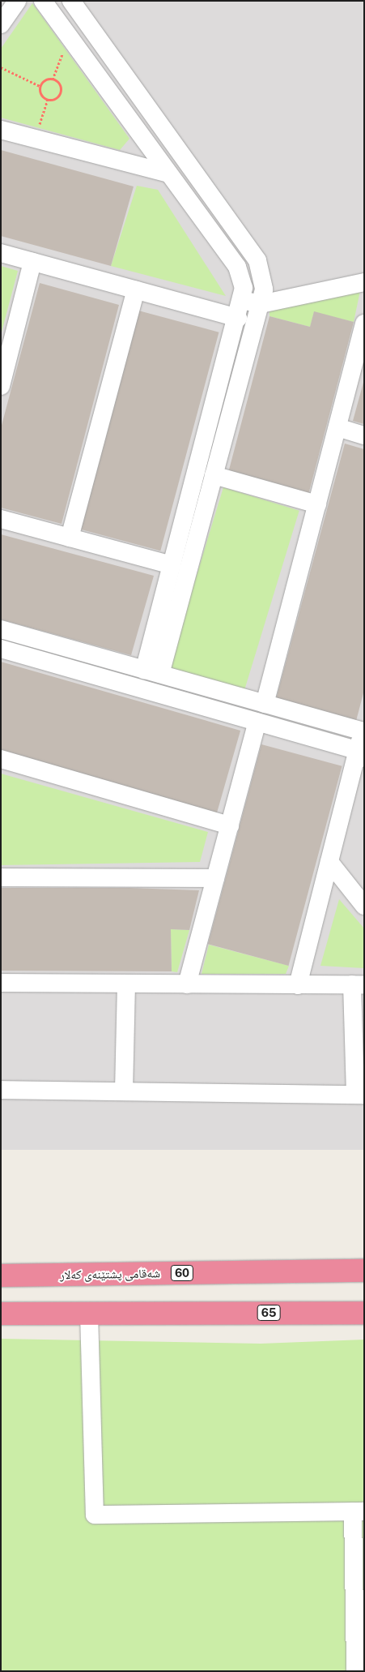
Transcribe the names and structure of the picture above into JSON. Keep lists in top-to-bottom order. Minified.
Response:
{"streets":{"highway":["60","شەقامی پشتێنەی کەلار","65"]}}
